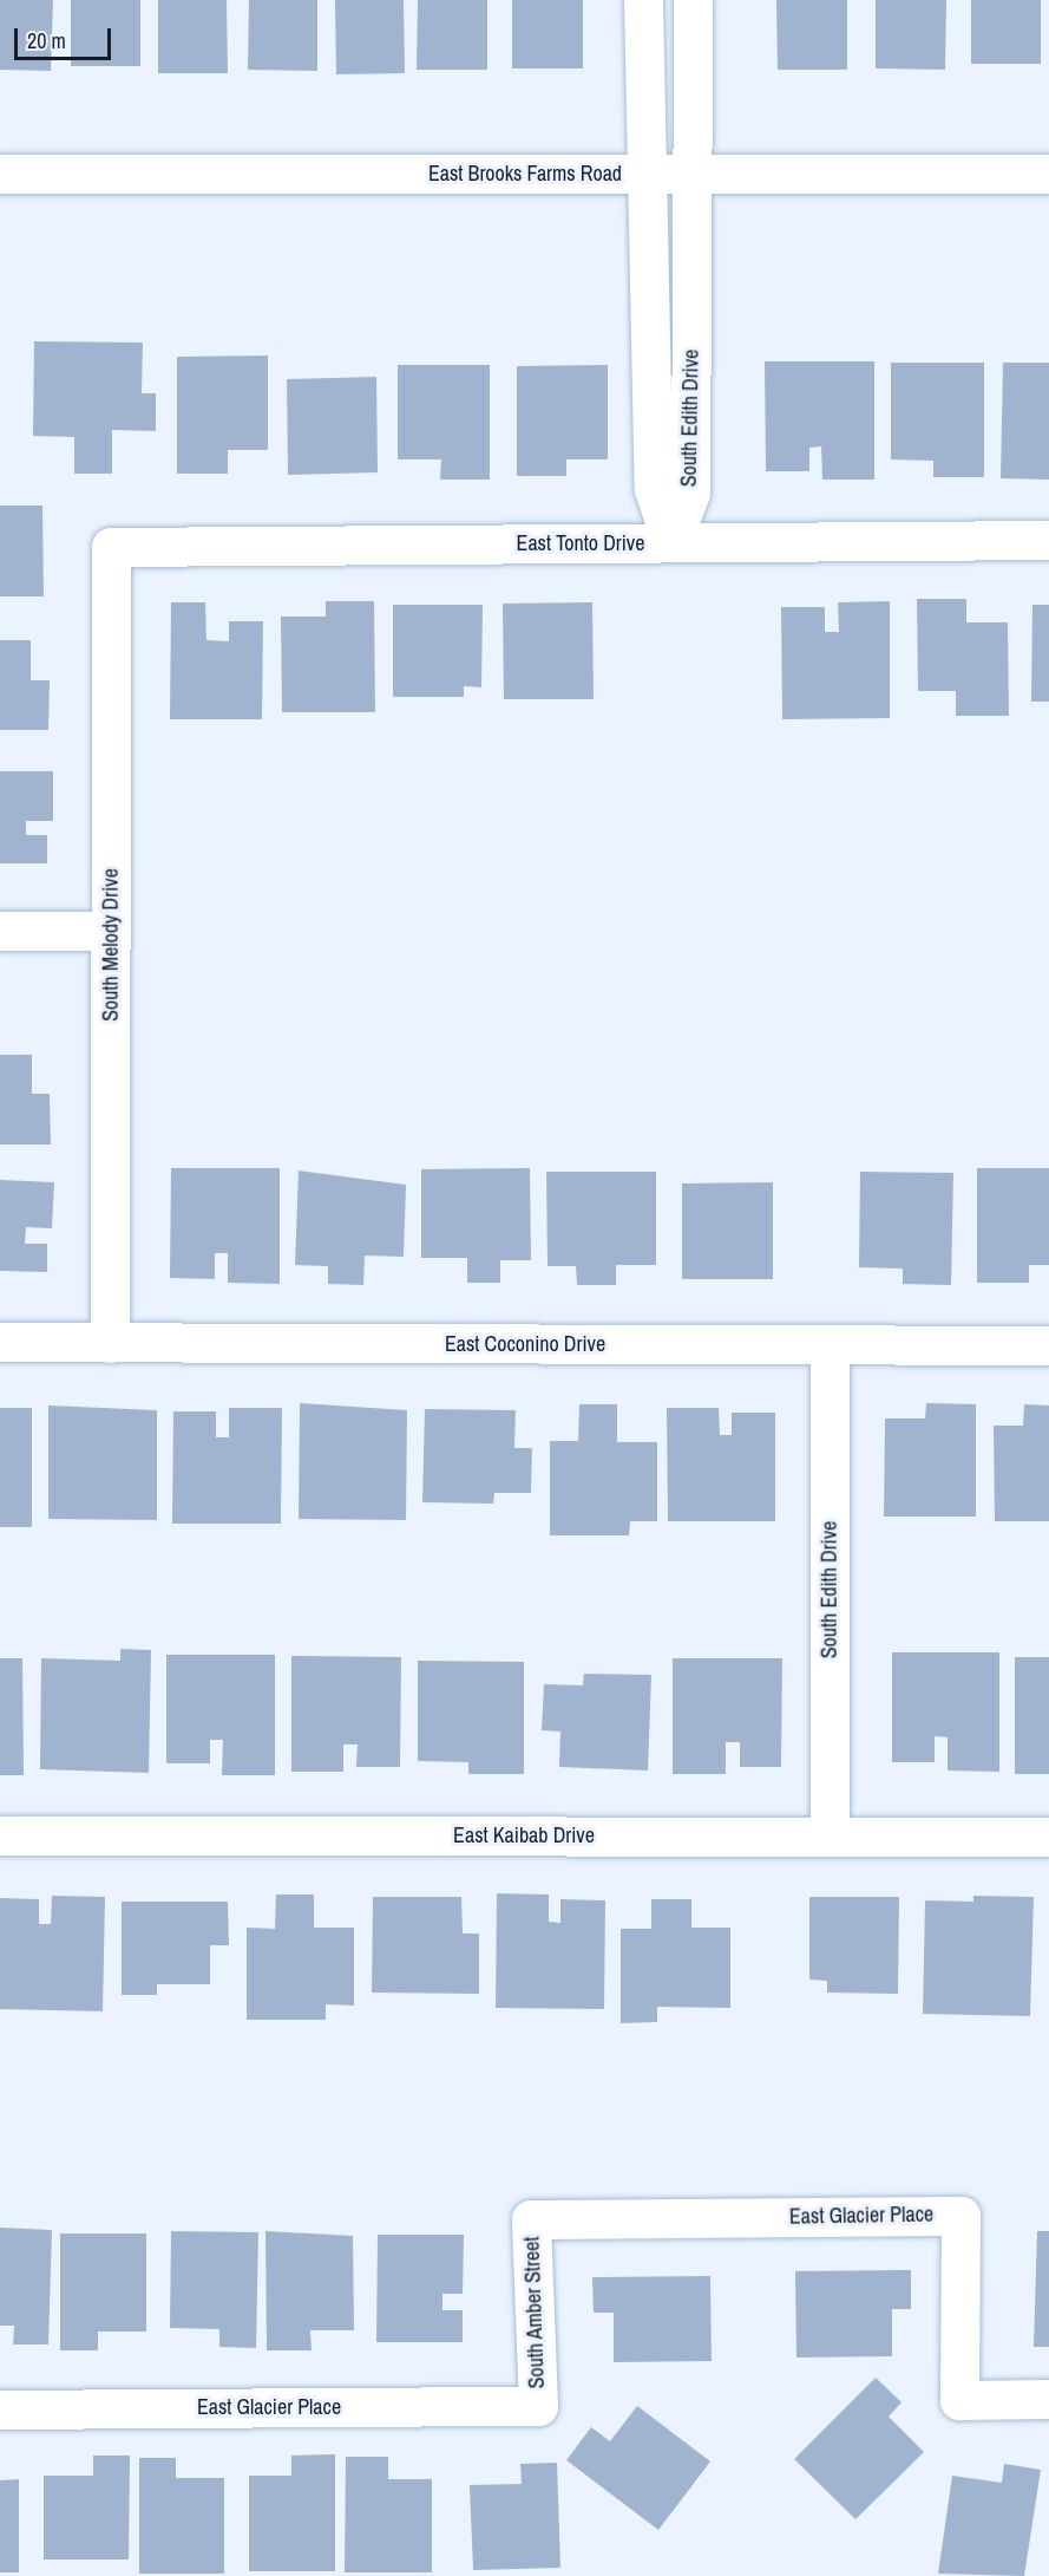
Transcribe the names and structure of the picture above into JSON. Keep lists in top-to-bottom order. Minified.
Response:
{"streets":{"street":["East Brooks Farms Road","South Edith Drive","East Tonto Drive","South Melody Drive","East Coconino Drive","East Kaibab Drive","East Glacier Place","South Amber Street"]},"crossings":[["East Brooks Farms Road","South Edith Drive"],["South Edith Drive","East Tonto Drive"],["South Edith Drive","East Coconino Drive"],["South Edith Drive","East Kaibab Drive"],["East Tonto Drive","South Melody Drive"],["South Melody Drive","East Coconino Drive"],["East Glacier Place","South Amber Street"]],"scale_bar":"20 m"}
